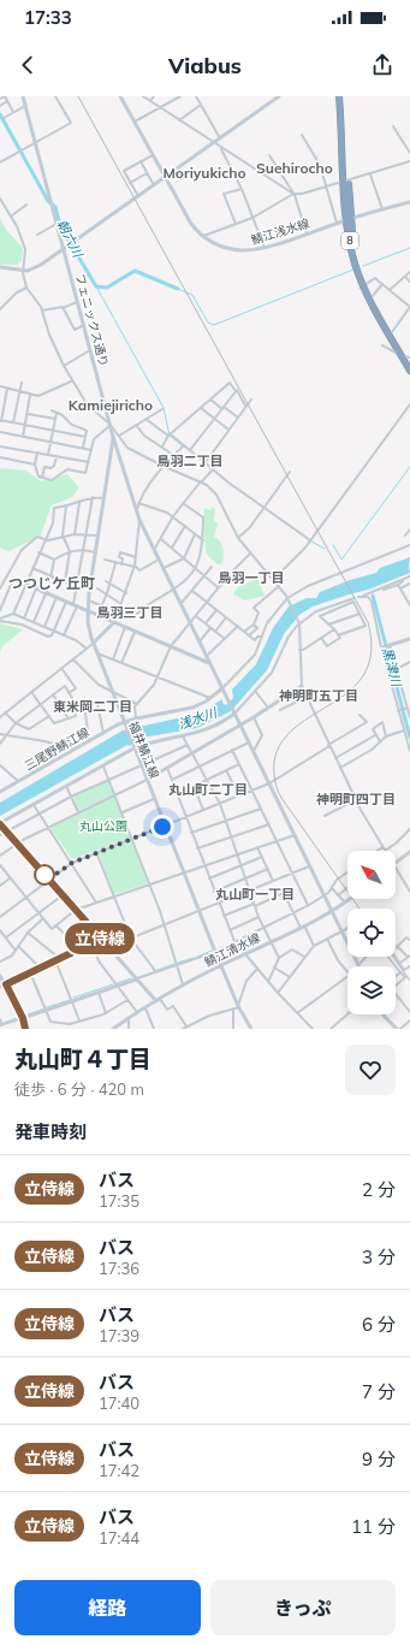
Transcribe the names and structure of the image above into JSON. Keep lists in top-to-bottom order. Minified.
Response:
{"streets":{"highway":["8"],"street":["鯖江浅水線","フェニックス通り","三尾野鯖江線","福井鯖江線","鯖江清水線"]},"crossings":[["鯖江浅水線","8"],["フェニックス通り","三尾野鯖江線"],["フェニックス通り","福井鯖江線"],["フェニックス通り","鯖江清水線"],["三尾野鯖江線","福井鯖江線"],["福井鯖江線","鯖江清水線"]],"districts":["Suehirocho","Moriyukicho","Kamiejiricho","鳥羽二丁目","鳥羽一丁目","つつじケ丘町","鳥羽三丁目","神明町五丁目","東米岡二丁目","丸山町二丁目","神明町四丁目","丸山町一丁目"],"water":["朝六川","黒津川","浅水川"],"parks":["丸山公園"],"lines":["bus line 立侍線"],"north":"top left","page":{"status":"17:33","header":"Viabus","on_map":"立侍線","heading":[["丸山町４丁目","徒歩 · 6 分 · 420 m"],"発車時刻"],"list":[{"mark":"立侍線","name":"バス","note":"17:35","value":"2 分"},{"mark":"立侍線","name":"バス","note":"17:36","value":"3 分"},{"mark":"立侍線","name":"バス","note":"17:39","value":"6 分"},{"mark":"立侍線","name":"バス","note":"17:40","value":"7 分"},{"mark":"立侍線","name":"バス","note":"17:42","value":"9 分"},{"mark":"立侍線","name":"バス","note":"17:44","value":"11 分"}],"buttons":["経路","きっぷ"]}}
